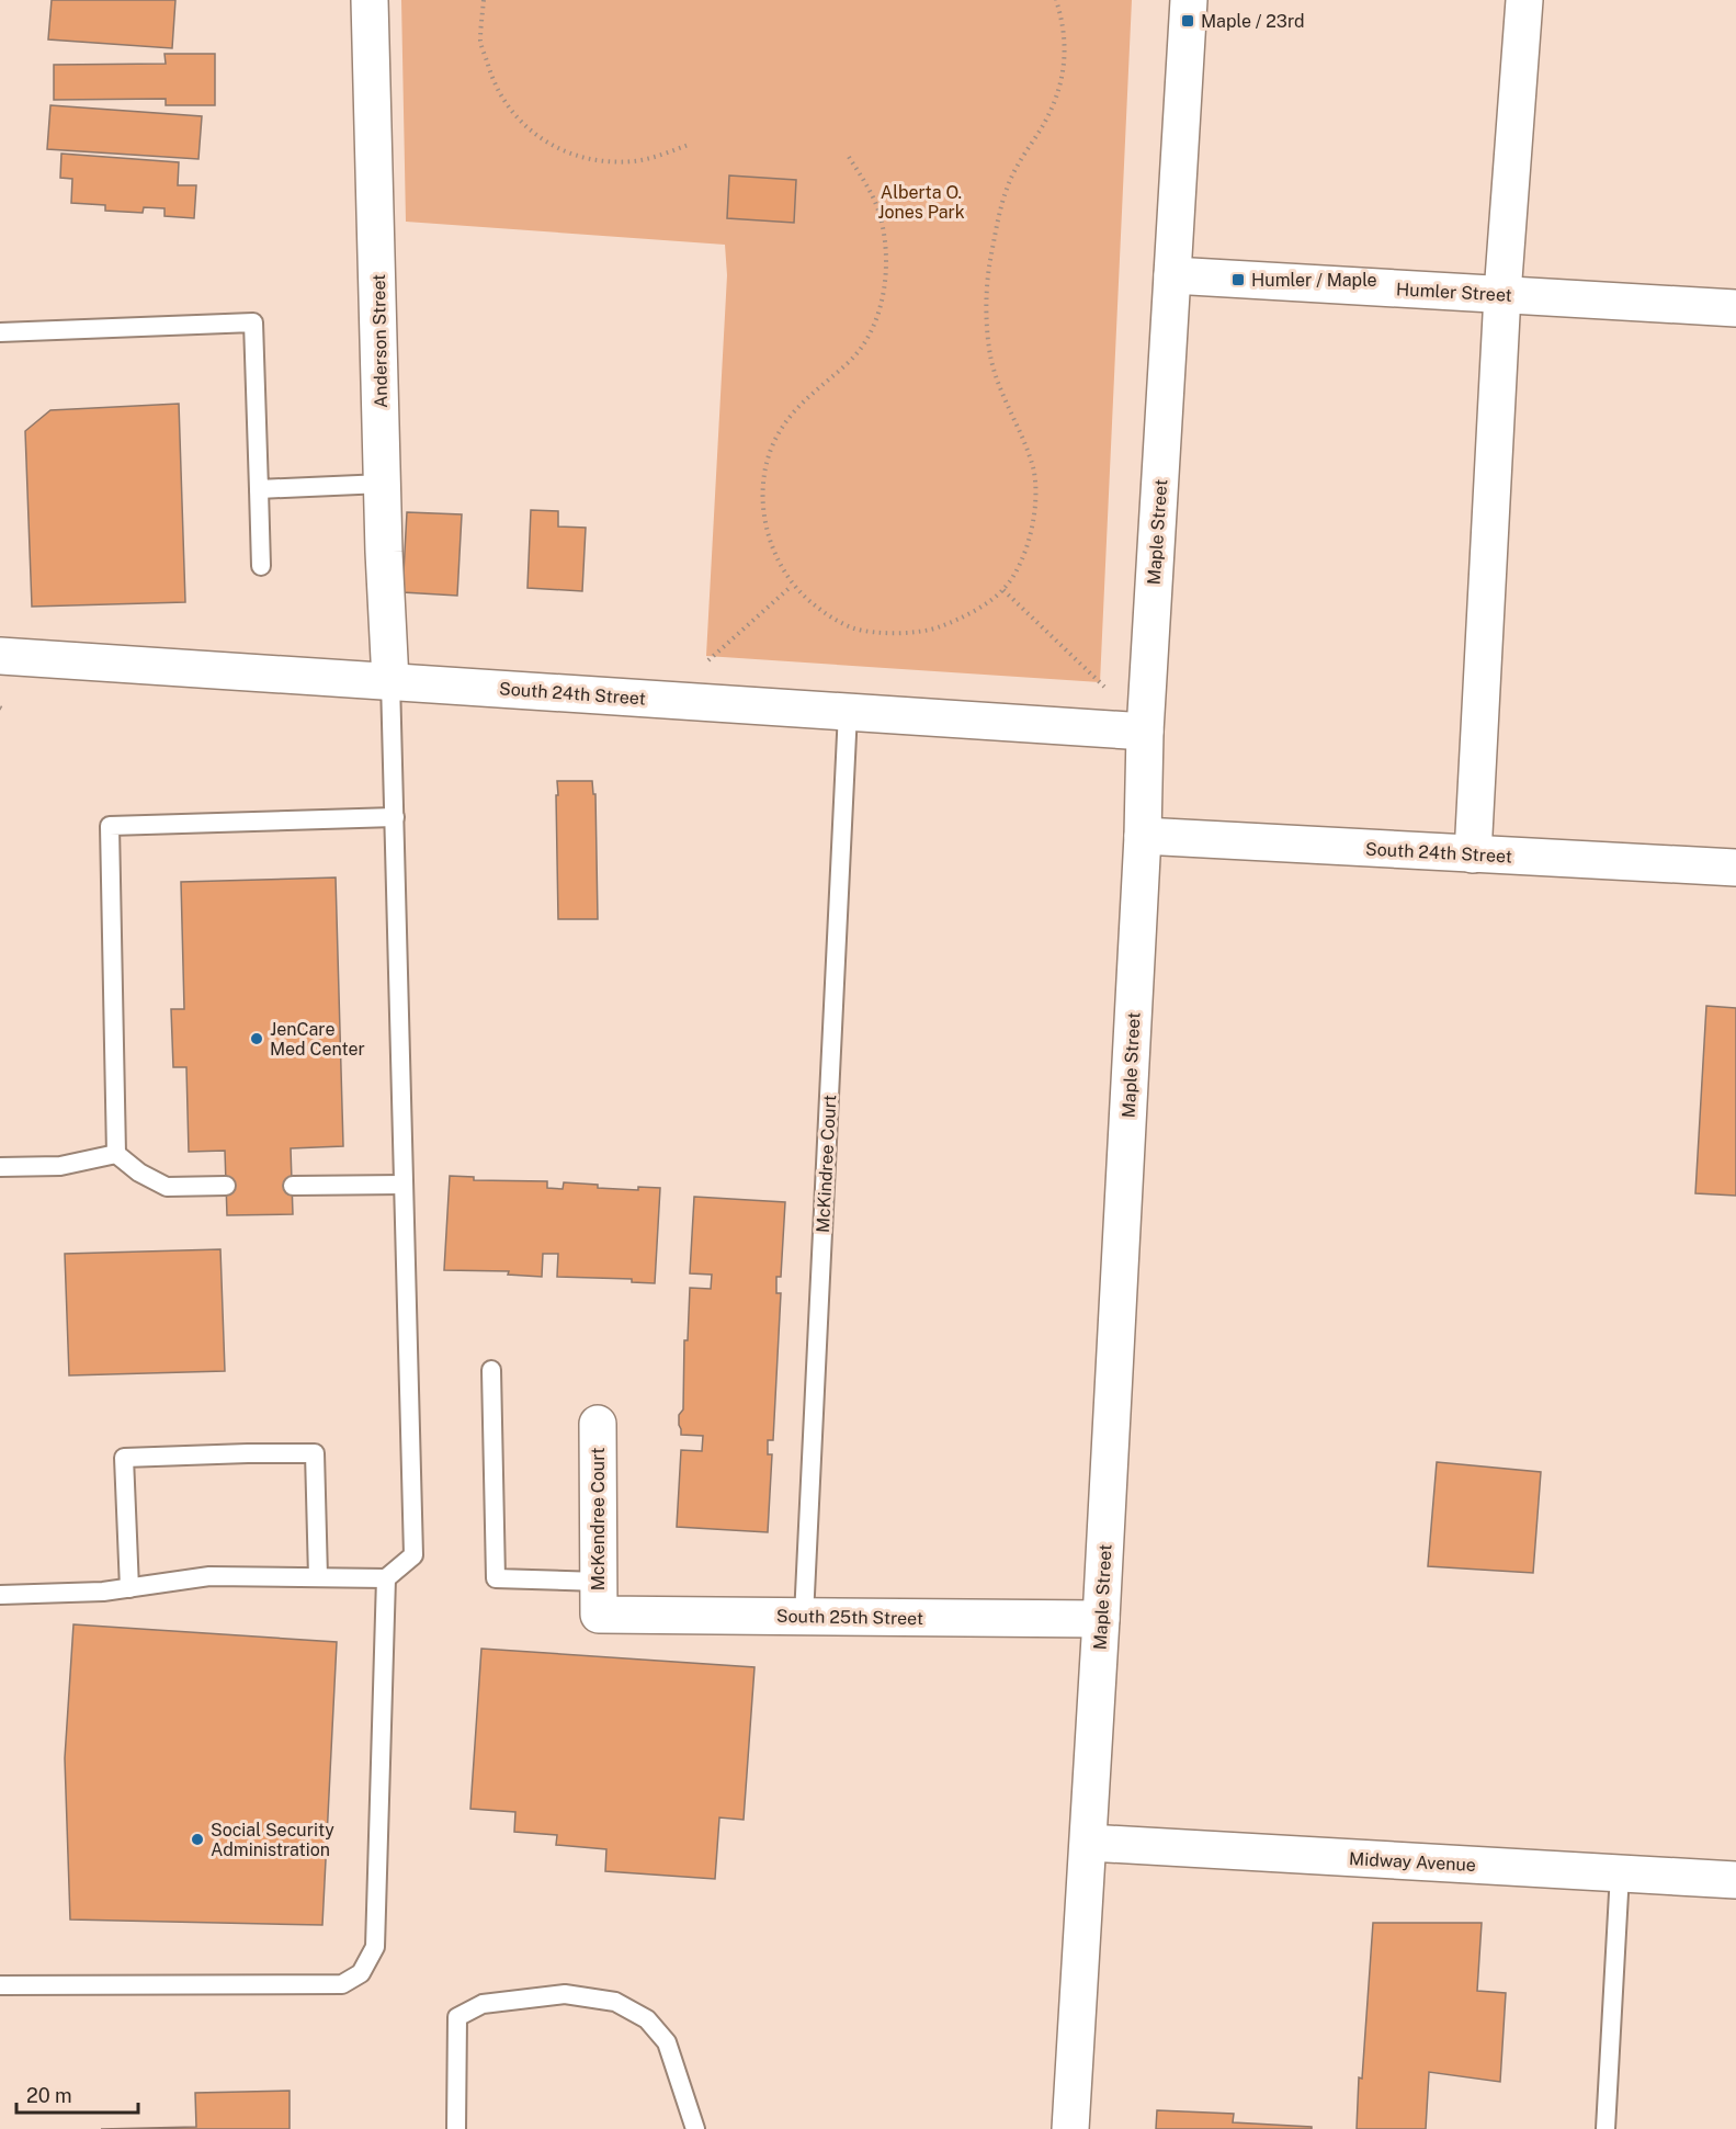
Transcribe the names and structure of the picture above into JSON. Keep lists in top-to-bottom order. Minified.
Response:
{"streets":{"street":["Humler Street","Anderson Street","Maple Street","South 24th Street","McKendree Court","South 25th Street","Midway Avenue"],"lane":["McKindree Court"]},"crossings":[["Humler Street","Maple Street"],["Anderson Street","South 24th Street"],["Maple Street","South 24th Street"],["Maple Street","South 25th Street"],["Maple Street","Midway Avenue"],["South 24th Street","McKindree Court"],["McKindree Court","South 25th Street"],["McKendree Court","South 25th Street"]],"parks":["Alberta O. Jones Park"],"places":{"transit":["Maple / 23rd","Humler / Maple"],"other":["JenCare Med Center","Social Security Administration"]},"scale_bar":"20 m"}
